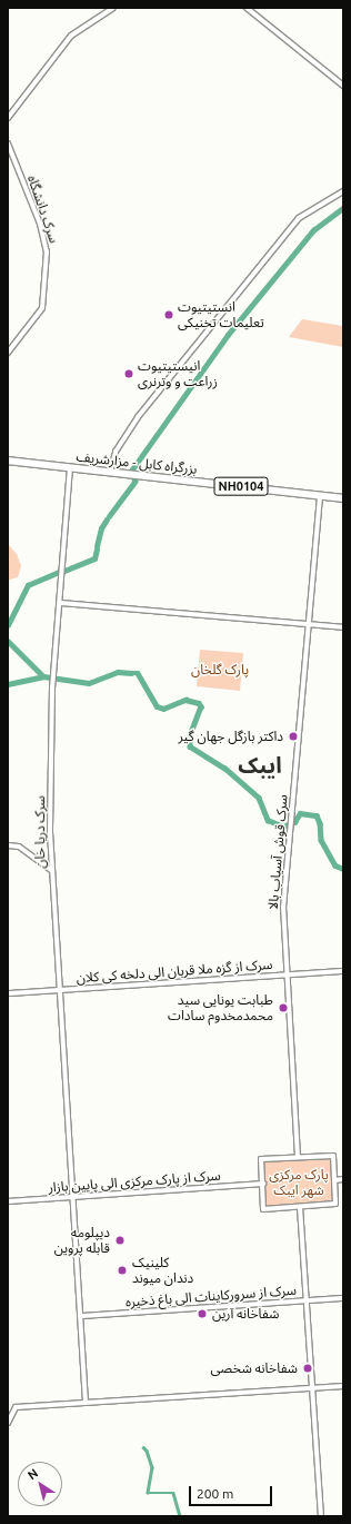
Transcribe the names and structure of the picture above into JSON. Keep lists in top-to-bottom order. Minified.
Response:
{"streets":{"highway":["بزرگراه کابل - مزارشریف","NH0104"],"street":["سرک دانشگاه","سرک دریا خان","سرک قوش آسیاب بالا","سرک از گزه ملا قربان الی دلخه کی کلان","سرک از پارک مرکزی الی پایین بازار","سرک از سرورکاینات الی باغ ذخیره"]},"crossings":[["بزرگراه کابل - مزارشریف","سرک دریا خان"],["بزرگراه کابل - مزارشریف","سرک قوش آسیاب بالا"],["سرک دریا خان","سرک از گزه ملا قربان الی دلخه کی کلان"],["سرک دریا خان","سرک از پارک مرکزی الی پایین بازار"],["سرک دریا خان","سرک از سرورکاینات الی باغ ذخیره"],["سرک قوش آسیاب بالا","سرک از گزه ملا قربان الی دلخه کی کلان"]],"districts":["ایبک"],"parks":["پارک گلخان","پارک مرکزی شهر ایبک"],"places":["انستیتیوت تعلیمات تخنیکی","انیستیتیوت زراعت و وترنری","داکتر بازگل جهان گیر","طبابت یونایی سید محمدمخدوم سادات","دیپلومه قابله پروین","کلینیک دندان میوند","شفاخانه آرین","شفاخانه شخصی"],"scale_bar":"200 m","north":"top left"}
